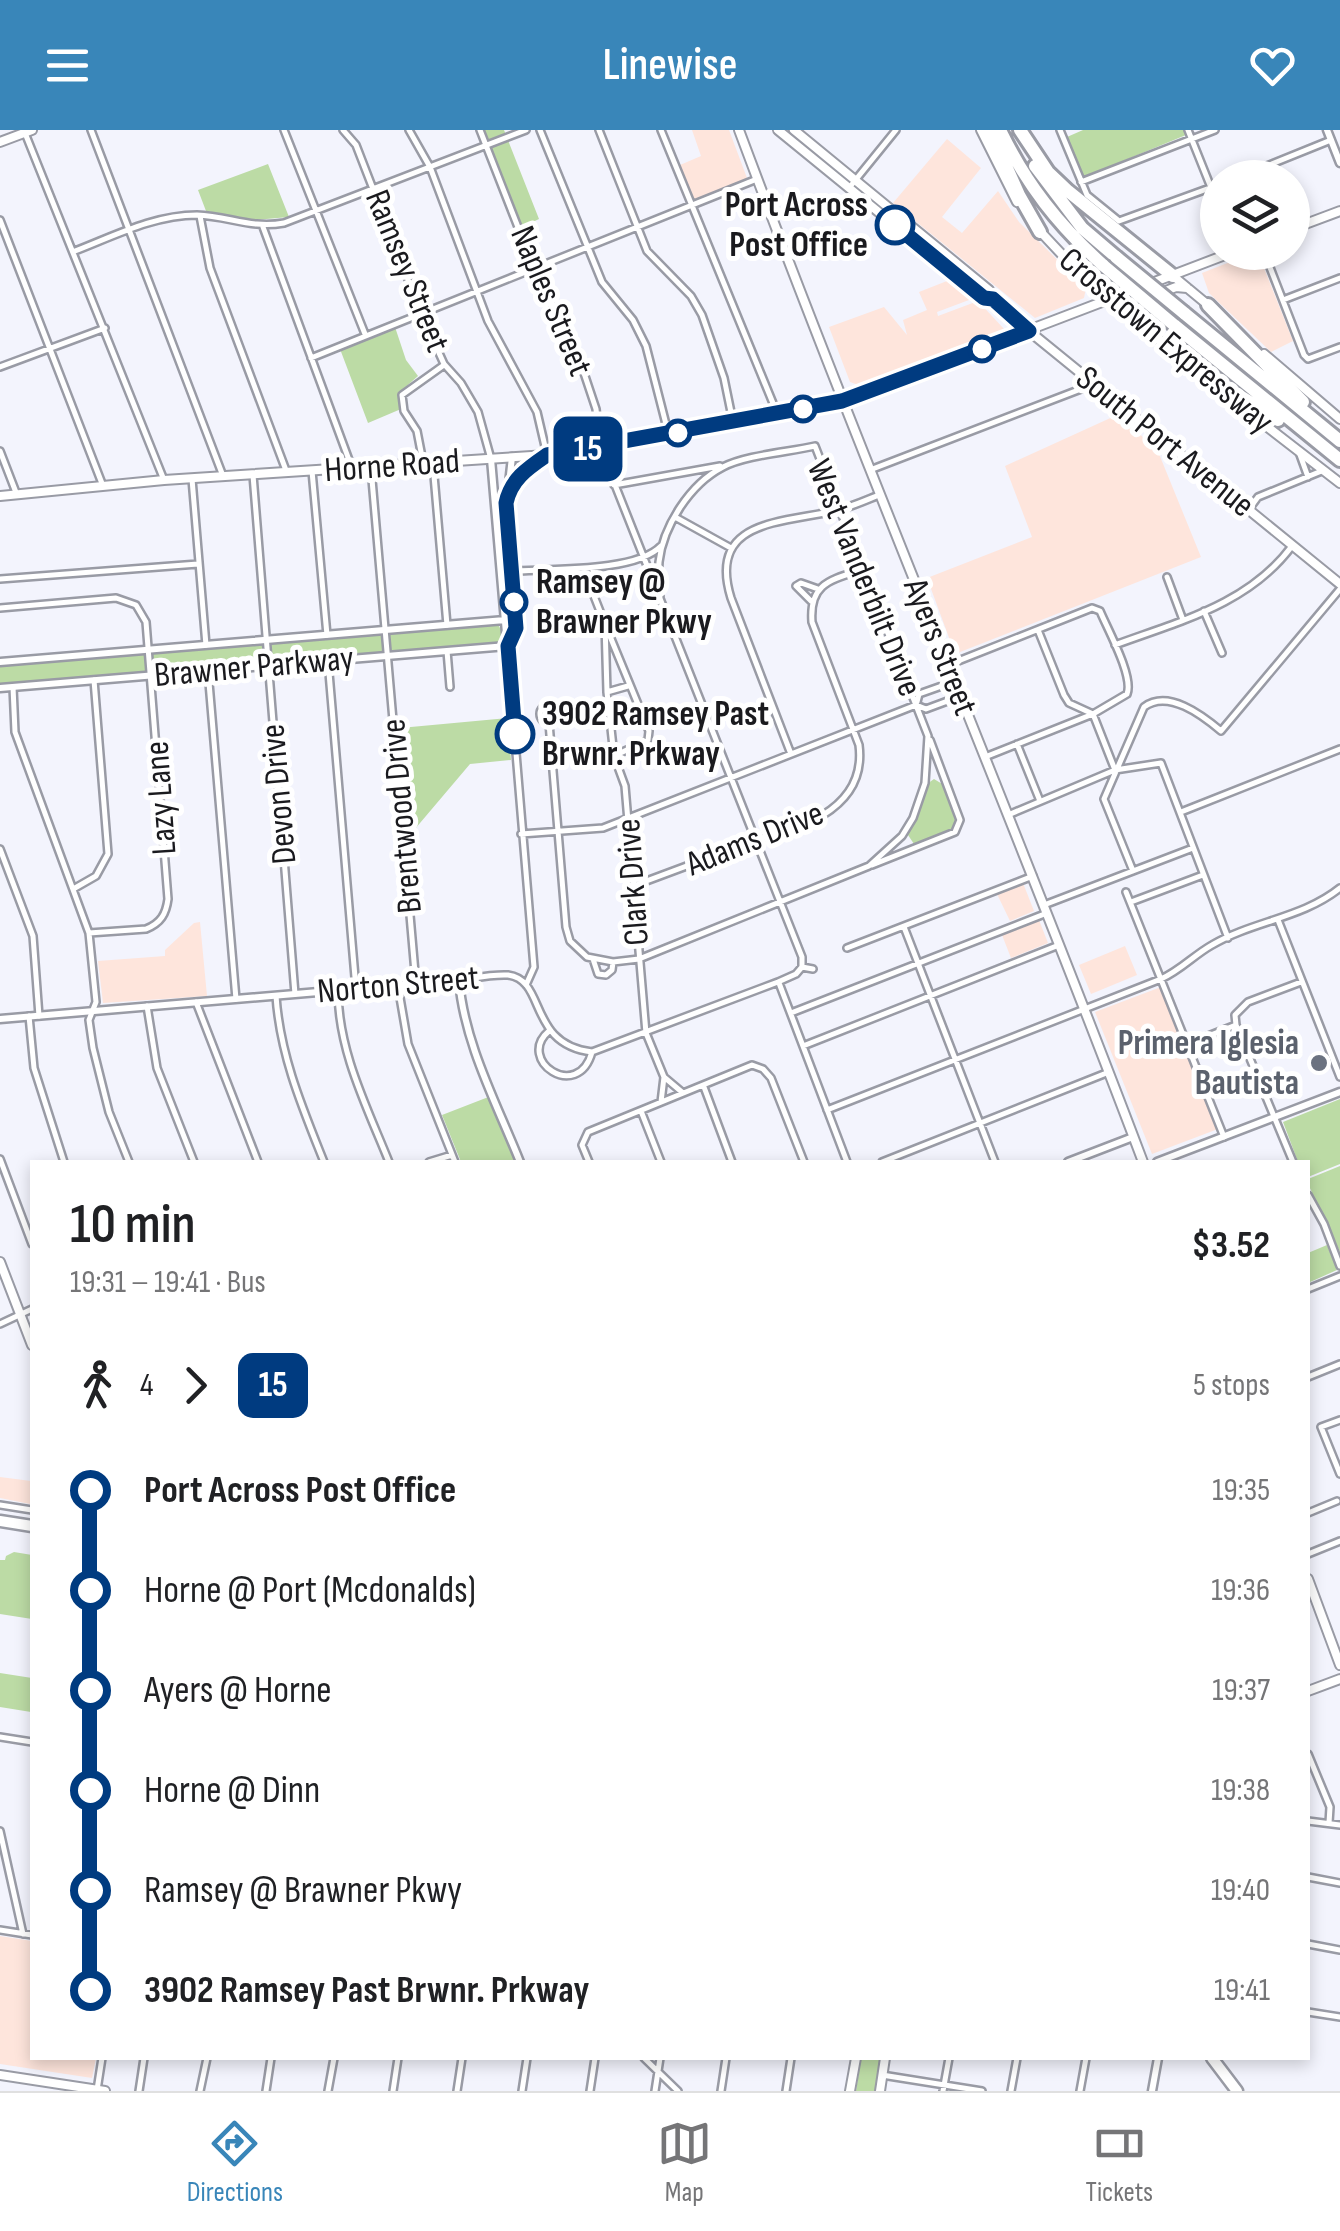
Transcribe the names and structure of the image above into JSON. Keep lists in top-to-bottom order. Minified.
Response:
{"streets":{"highway":["Crosstown Expressway"],"main road":["South Port Avenue","Horne Road","Ayers Street"],"street":["Ramsey Street","Naples Street","West Vanderbilt Drive","Brawner Parkway","Devon Drive","Lazy Lane","Brentwood Drive","Adams Drive","Clark Drive","Norton Street"]},"crossings":[["Ramsey Street","Horne Road"],["Ramsey Street","Brawner Parkway"],["Ramsey Street","Norton Street"],["Naples Street","Horne Road"],["Naples Street","West Vanderbilt Drive"],["Naples Street","Adams Drive"],["Crosstown Expressway","Horne Road"],["South Port Avenue","Horne Road"],["Horne Road","Ayers Street"],["Horne Road","Devon Drive"],["Horne Road","Brentwood Drive"],["West Vanderbilt Drive","Clark Drive"],["Brawner Parkway","Devon Drive"],["Brawner Parkway","Lazy Lane"],["Brawner Parkway","Brentwood Drive"],["Devon Drive","Norton Street"],["Brentwood Drive","Norton Street"],["Adams Drive","Clark Drive"]],"places":["Port Across Post Office","Ramsey @ Brawner Pkwy","3902 Ramsey Past Brwnr. Prkway","Primera Iglesia Bautista"],"lines":["bus line 15"],"page":{"header":"Linewise","on_map":"15","heading":["10 min","19:31 – 19:41 · Bus","$3.52"],"legs":["4","15","5 stops"],"list":[{"name":"Port Across Post Office","value":"19:35"},{"name":"Horne @ Port (Mcdonalds)","value":"19:36"},{"name":"Ayers @ Horne","value":"19:37"},{"name":"Horne @ Dinn","value":"19:38"},{"name":"Ramsey @ Brawner Pkwy","value":"19:40"},{"name":"3902 Ramsey Past Brwnr. Prkway","value":"19:41"}],"tabs":["Directions","Map","Tickets"]}}
